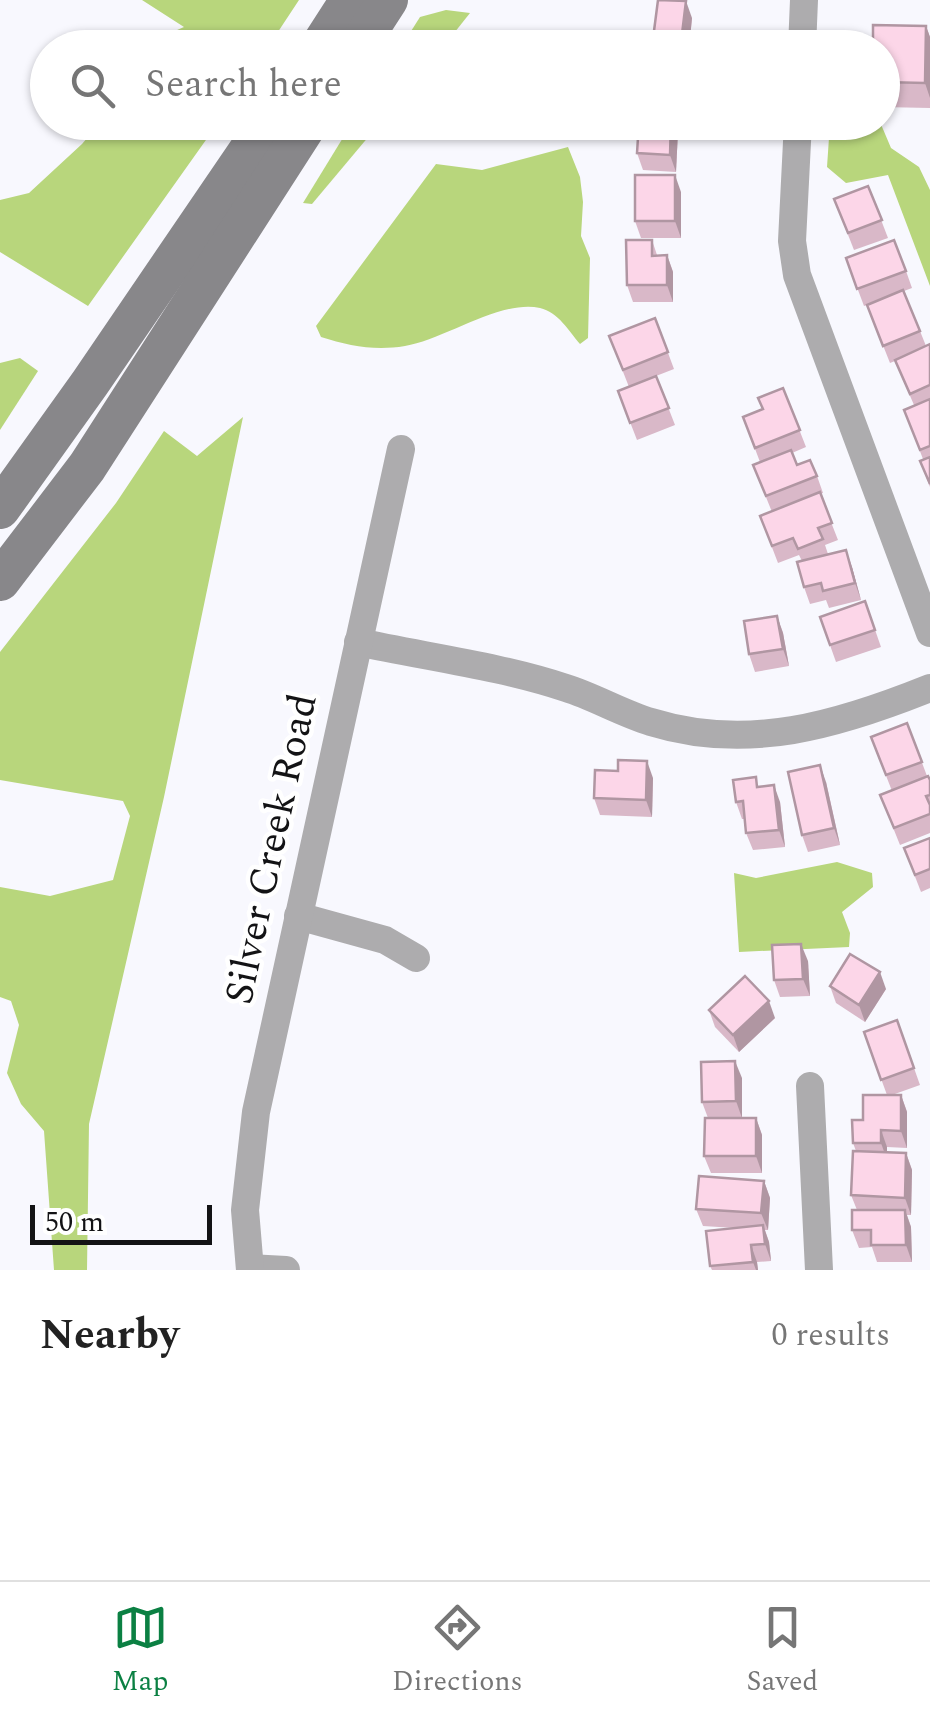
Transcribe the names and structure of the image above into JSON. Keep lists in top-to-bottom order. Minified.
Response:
{"streets":{"street":["Silver Creek Road"]},"scale_bar":"50 m","page":{"search":"Search here","scale":"50 m","heading":["Nearby","0 results"],"nav":["Map","Directions","Saved"]}}
